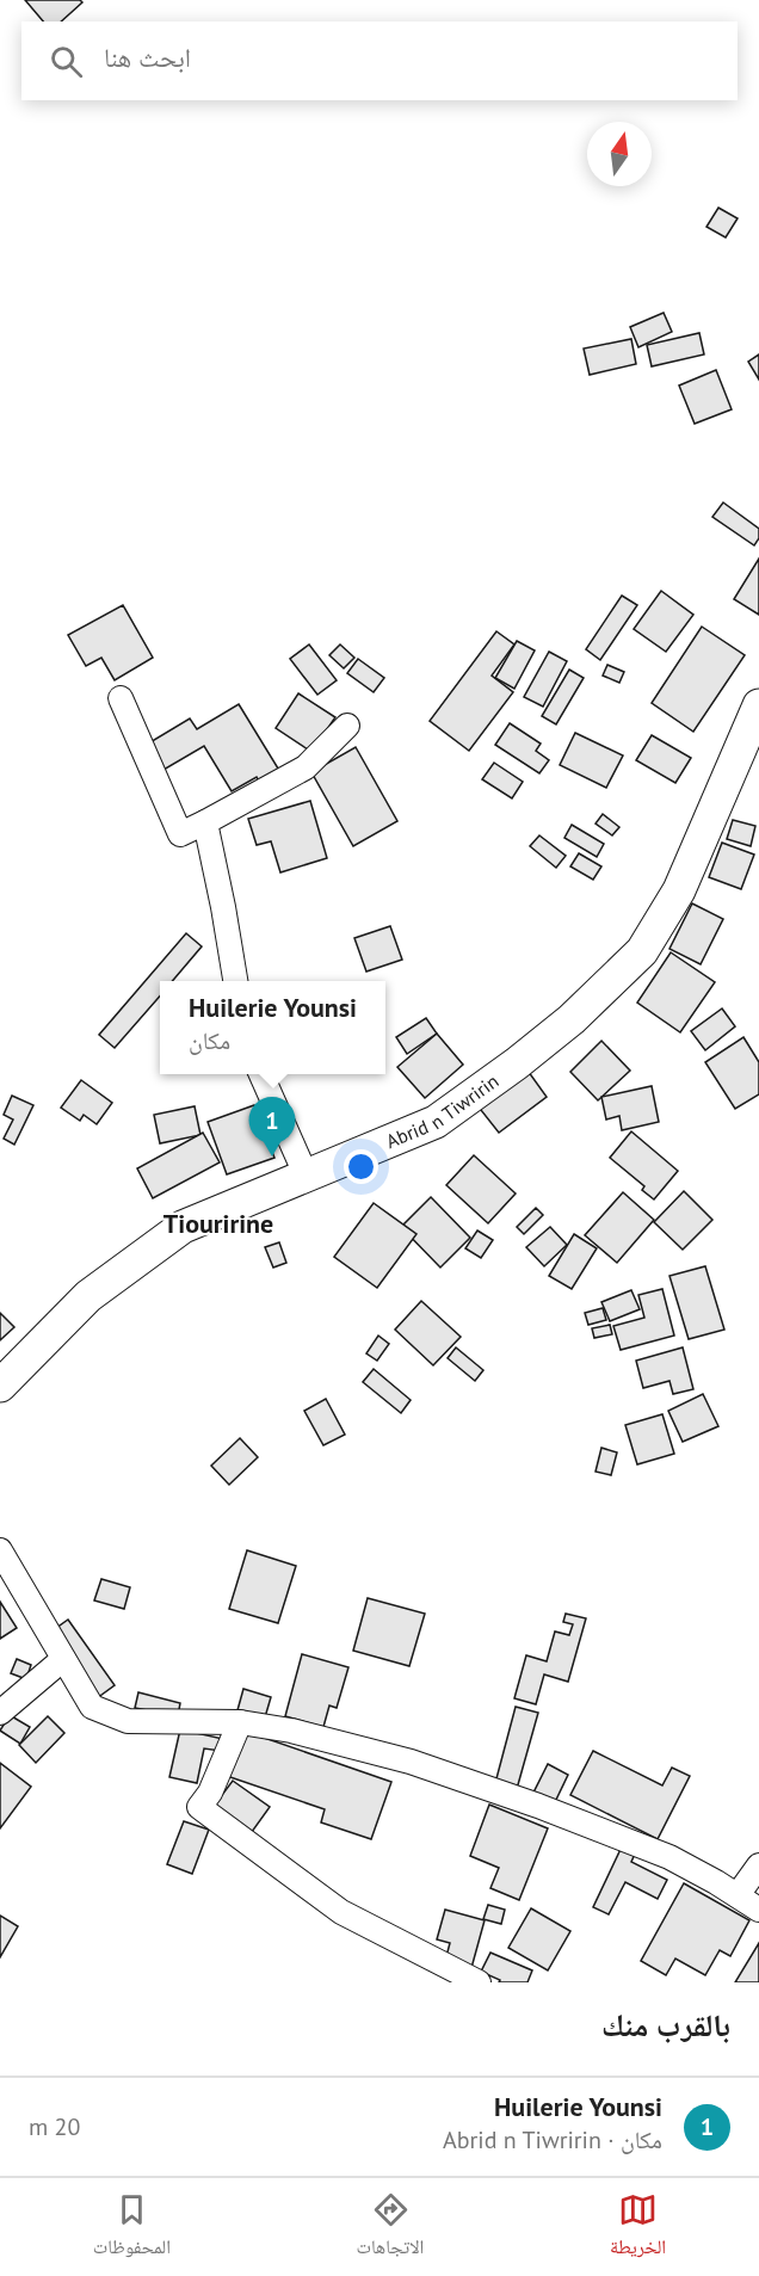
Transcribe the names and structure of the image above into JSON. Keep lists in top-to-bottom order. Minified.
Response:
{"streets":{"street":["Abrid n Tiwririn"]},"districts":["Tiouririne"],"north":"top","page":{"search":"ابحث هنا","popup":["Huilerie Younsi","مكان"],"pins":"1","heading":"بالقرب منك","list":[{"mark":"1","name":"Huilerie Younsi","note":"مكان · Abrid n Tiwririn","value":"20 m"}],"nav":["الخريطة","الاتجاهات","المحفوظات"]}}
